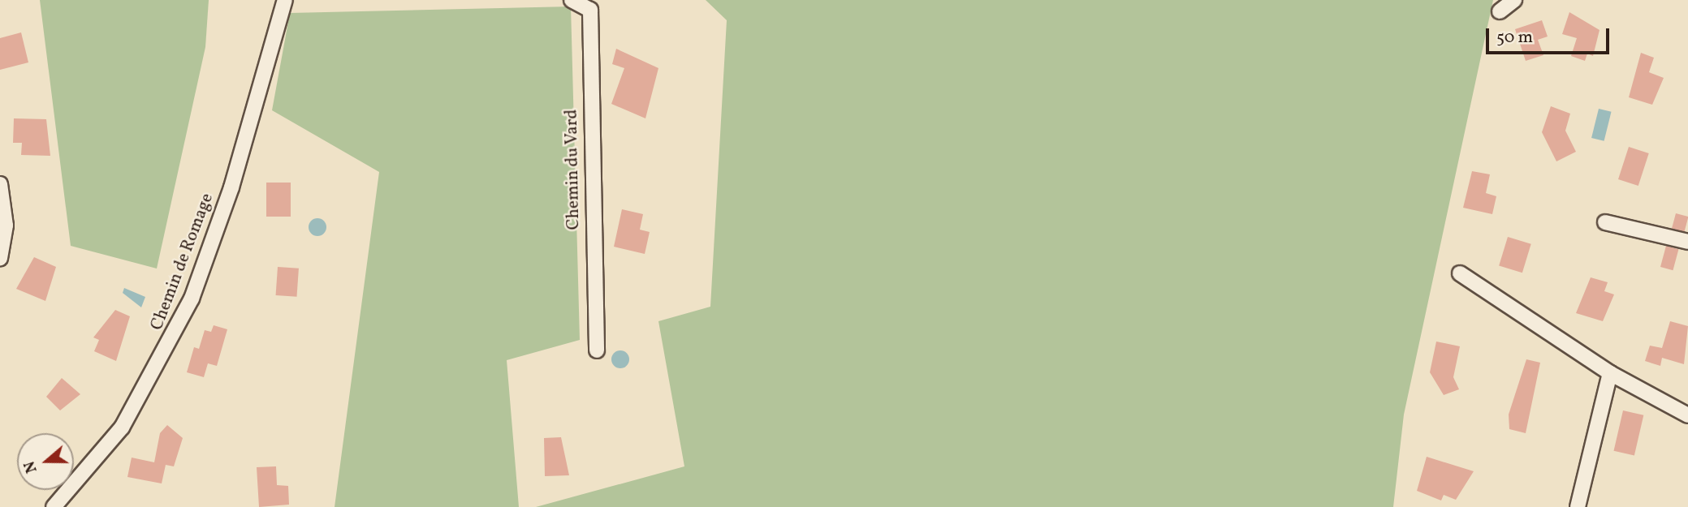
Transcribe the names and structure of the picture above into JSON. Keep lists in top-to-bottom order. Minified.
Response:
{"streets":{"street":["Chemin du Vard","Chemin de Romage"]},"scale_bar":"50 m","north":"left"}
